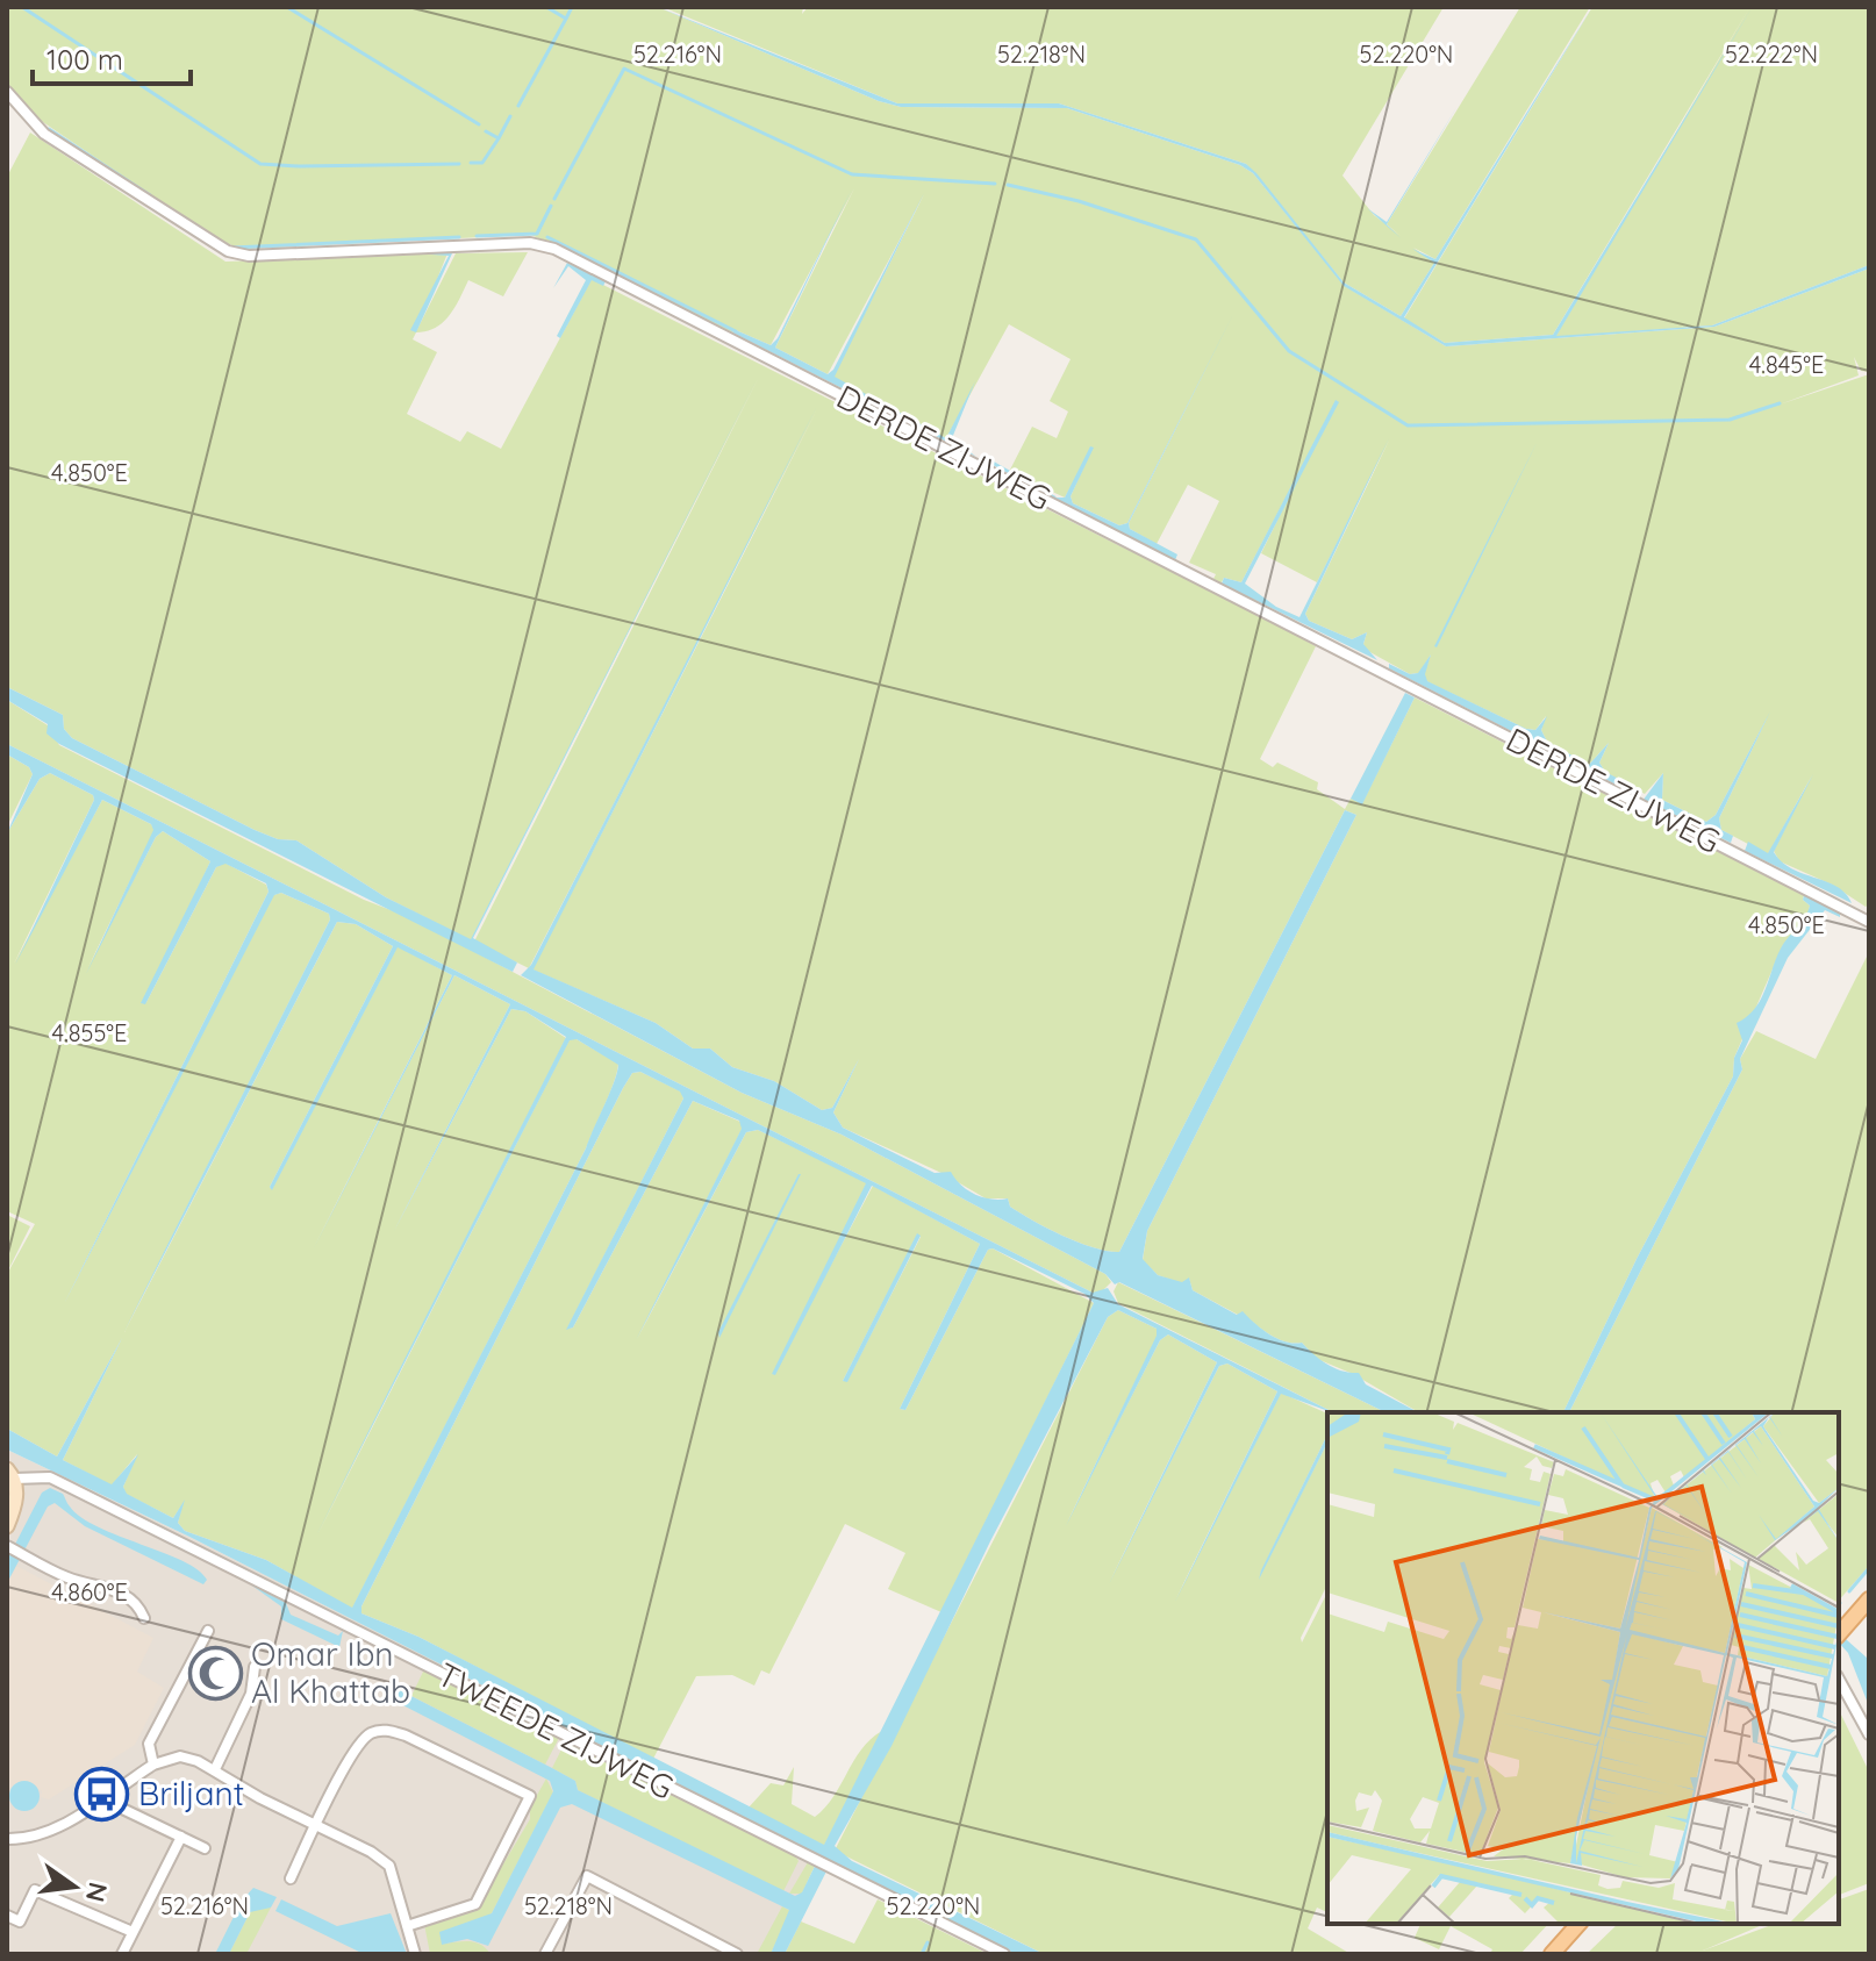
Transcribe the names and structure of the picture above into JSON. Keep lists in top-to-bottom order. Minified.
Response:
{"streets":{"street":["DERDE ZIJWEG","TWEEDE ZIJWEG"]},"places":{"mosque":["Omar Ibn Al Khattab"],"bus stop":["Briljant"]},"scale_bar":"100 m","north":"right","coordinates":["52.216°N","52.220°N","52.222°N","52.218°N","4.845°E","4.850°E","4.855°E","4.860°E"]}
